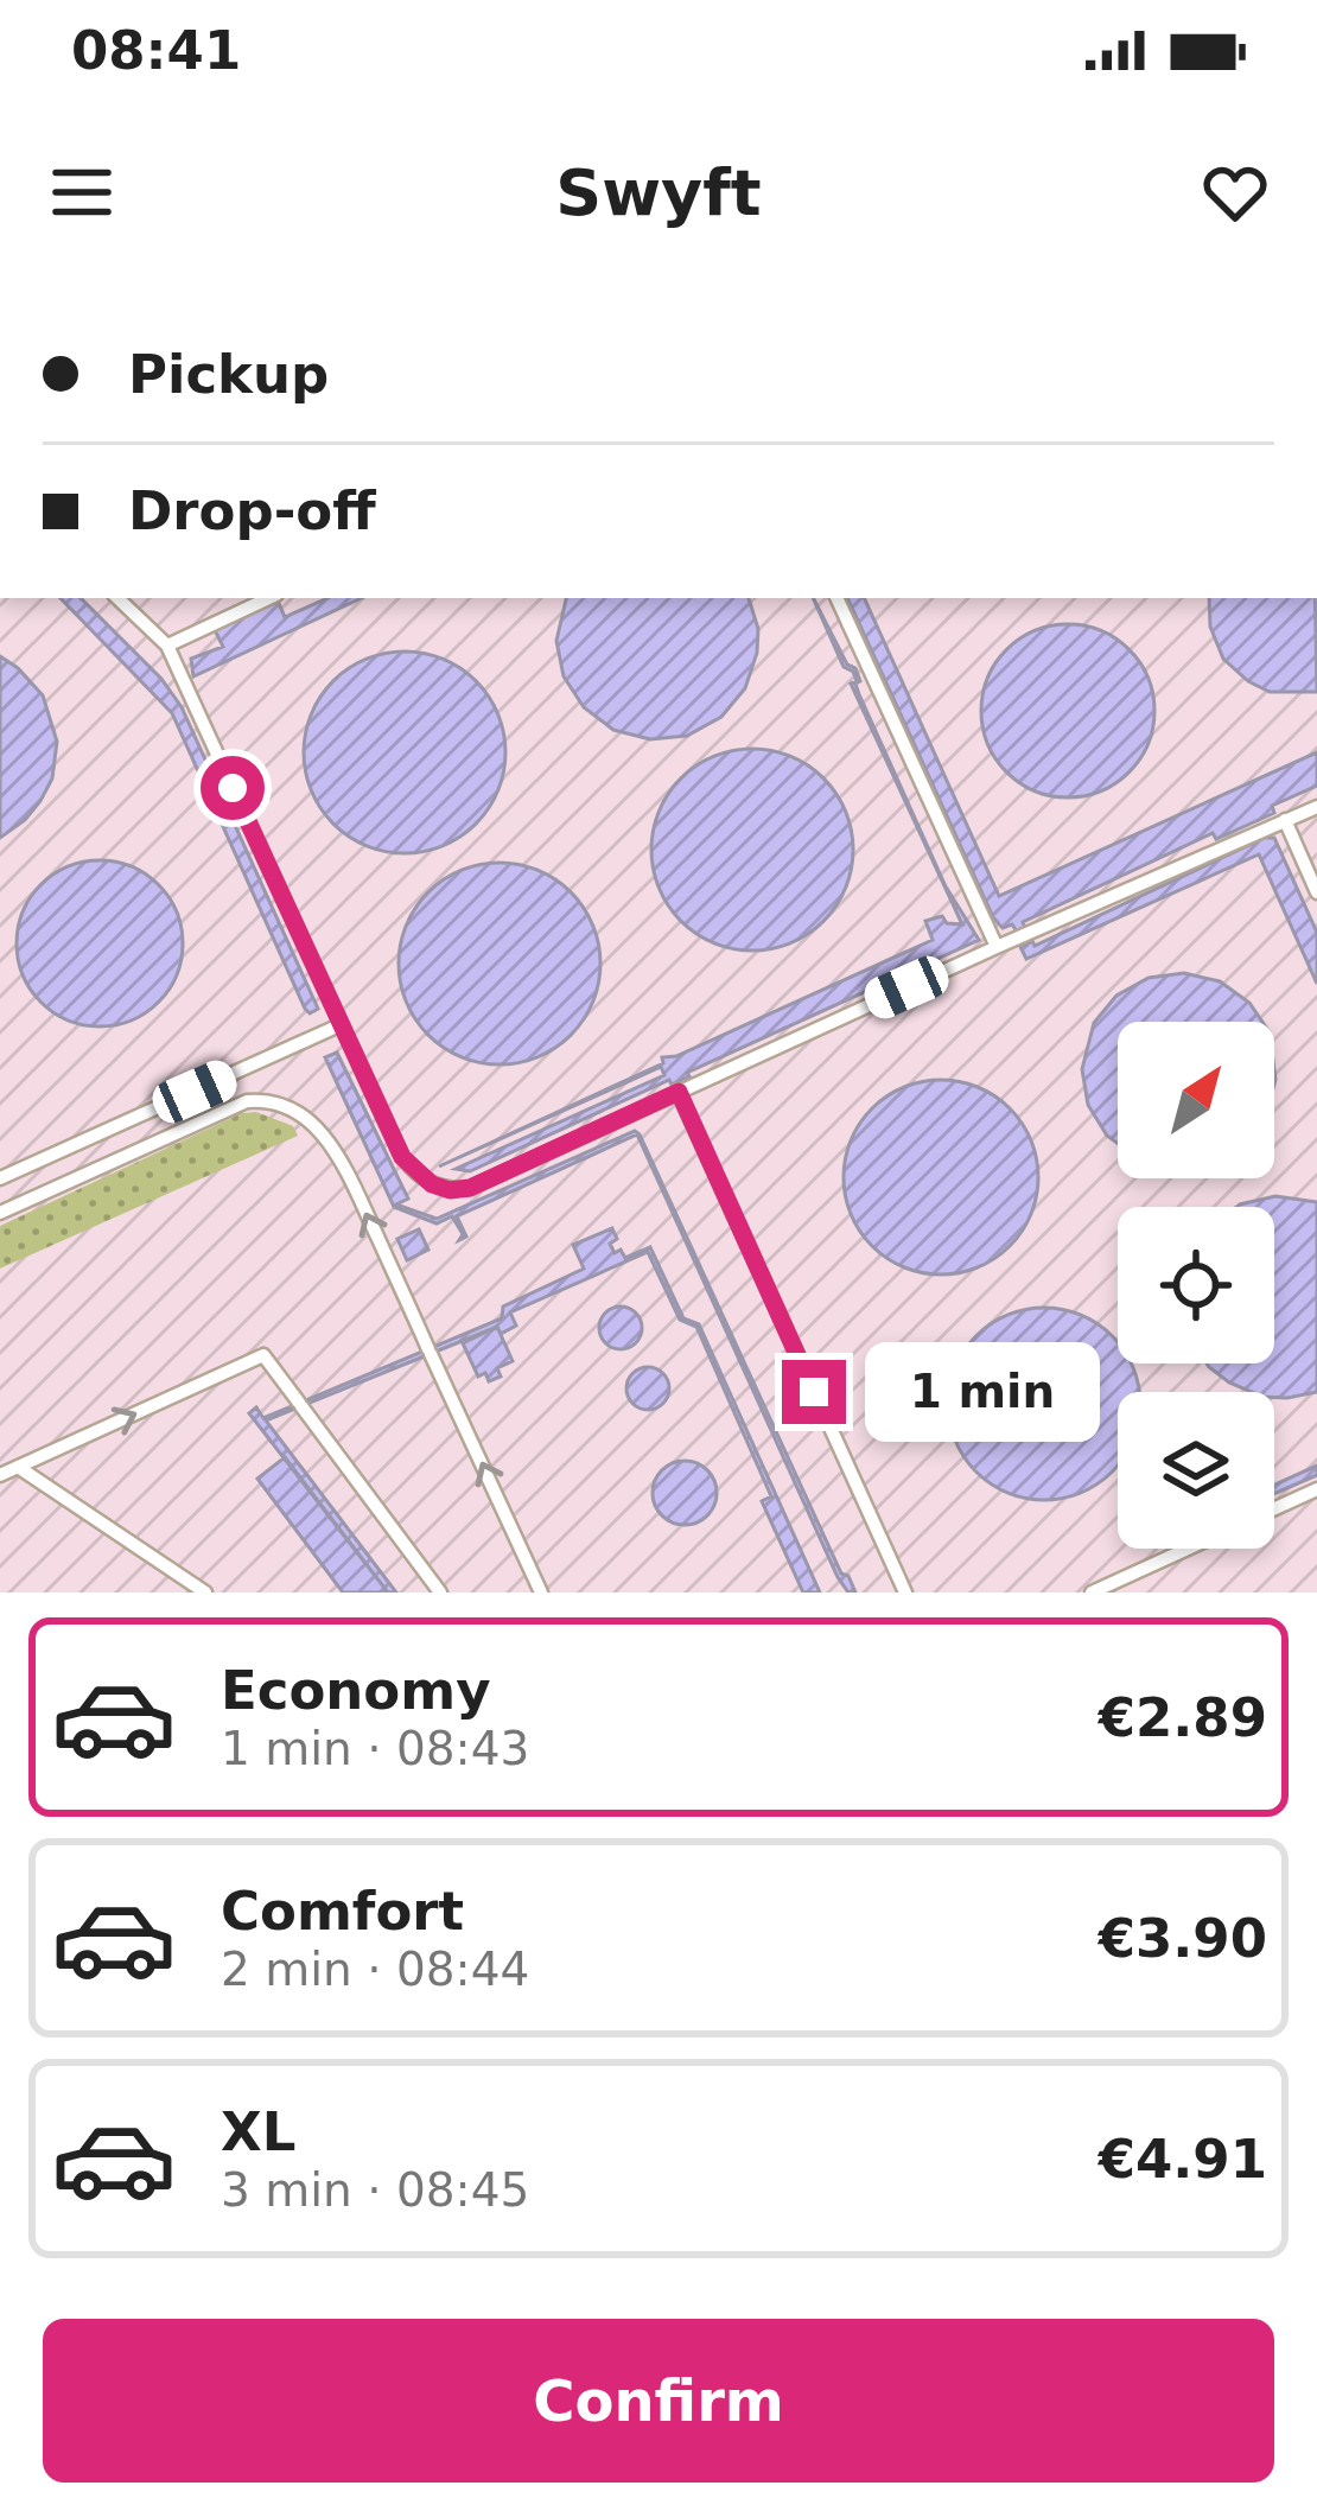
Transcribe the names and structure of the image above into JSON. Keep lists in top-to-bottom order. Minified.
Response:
{"north":"top right","page":{"status":"08:41","header":"Swyft","banner":["Pickup","Drop-off"],"bubble":"1 min","list":[{"name":"Economy","note":"1 min · 08:43","value":"€2.89"},{"name":"Comfort","note":"2 min · 08:44","value":"€3.90"},{"name":"XL","note":"3 min · 08:45","value":"€4.91"}],"buttons":"Confirm"}}
